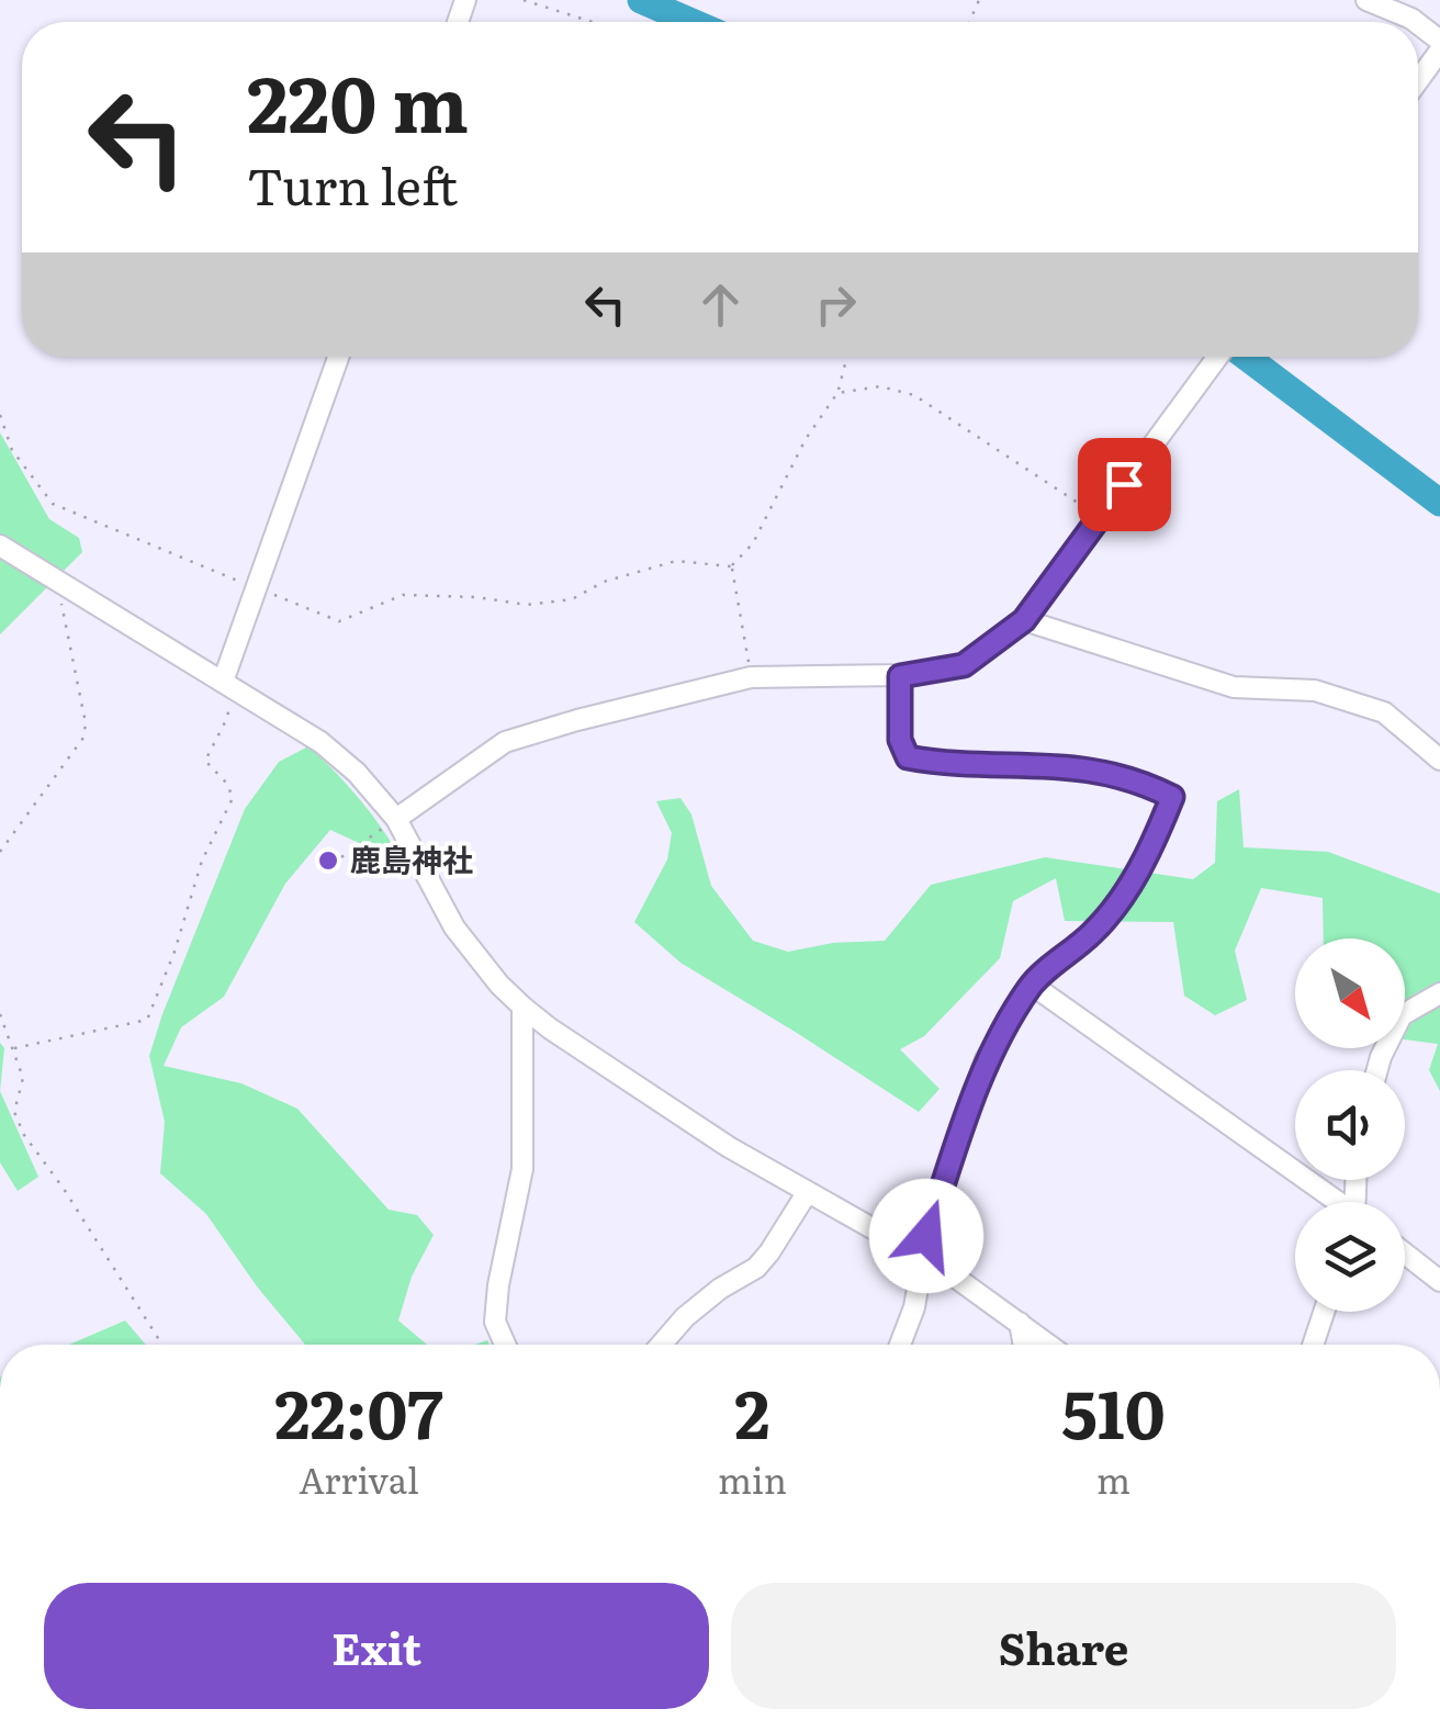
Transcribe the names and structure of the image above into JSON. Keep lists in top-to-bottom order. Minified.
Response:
{"places":["鹿島神社"],"north":"bottom right","page":{"turn":["220 m","Turn left"],"eta":["22:07","Arrival","2","min","510","m"],"buttons":["Exit","Share"]}}
